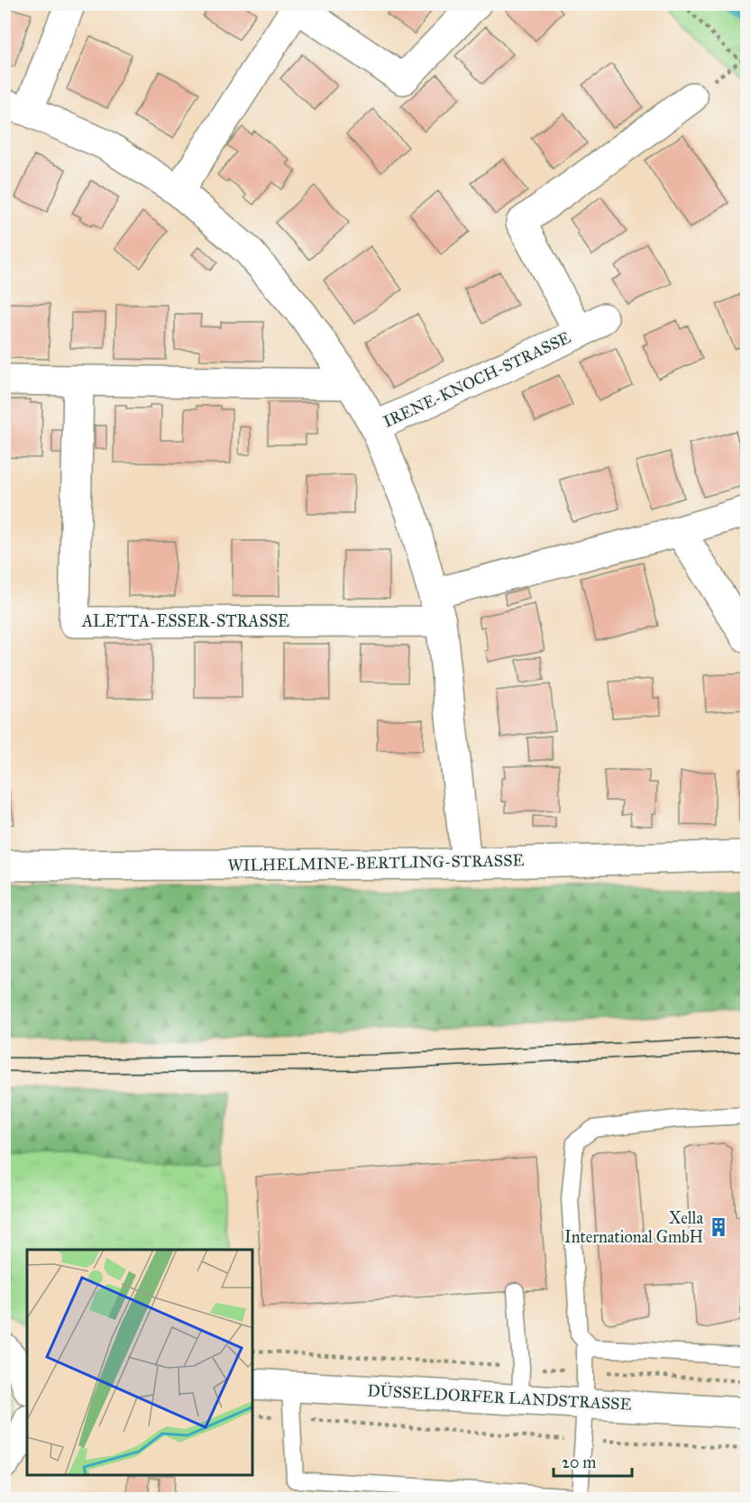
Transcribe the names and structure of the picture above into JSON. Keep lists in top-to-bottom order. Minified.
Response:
{"streets":{"street":["IRENE-KNOCH-STRASSE","ALETTA-ESSER-STRASSE","WILHELMINE-BERTLING-STRASSE","DÜSSELDORFER LANDSTRASSE"]},"places":{"building":["Xella International GmbH"]},"scale_bar":"20 m"}
